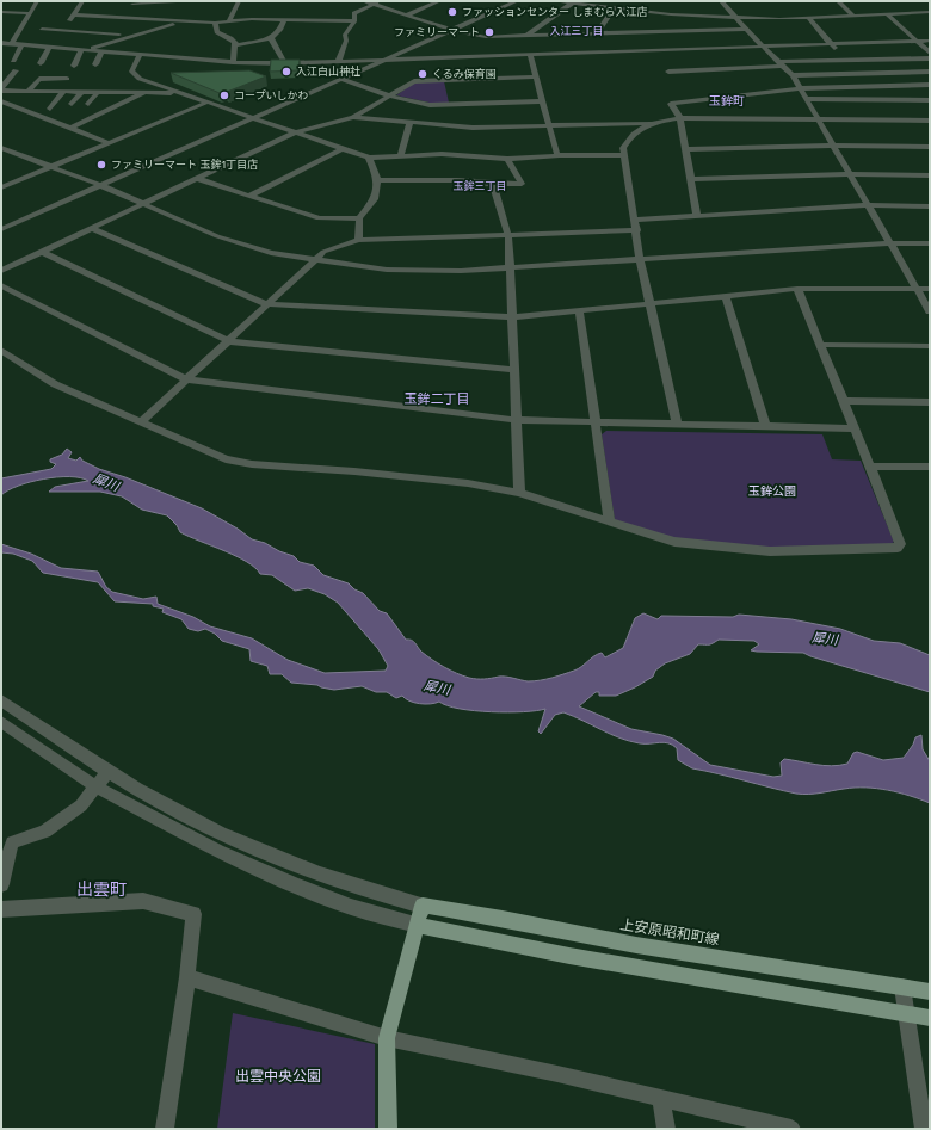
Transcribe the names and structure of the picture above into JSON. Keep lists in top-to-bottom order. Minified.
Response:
{"streets":{"main road":["上安原昭和町線"]},"districts":["入江三丁目","玉鉾町","玉鉾三丁目","玉鉾二丁目","出雲町"],"water":["犀川"],"parks":["玉鉾公園","出雲中央公園"],"places":["ファッションセンター しまむら入江店","ファミリーマート","入江白山神社","くるみ保育園","コープいしかわ","ファミリーマート 玉鉾1丁目店"]}
